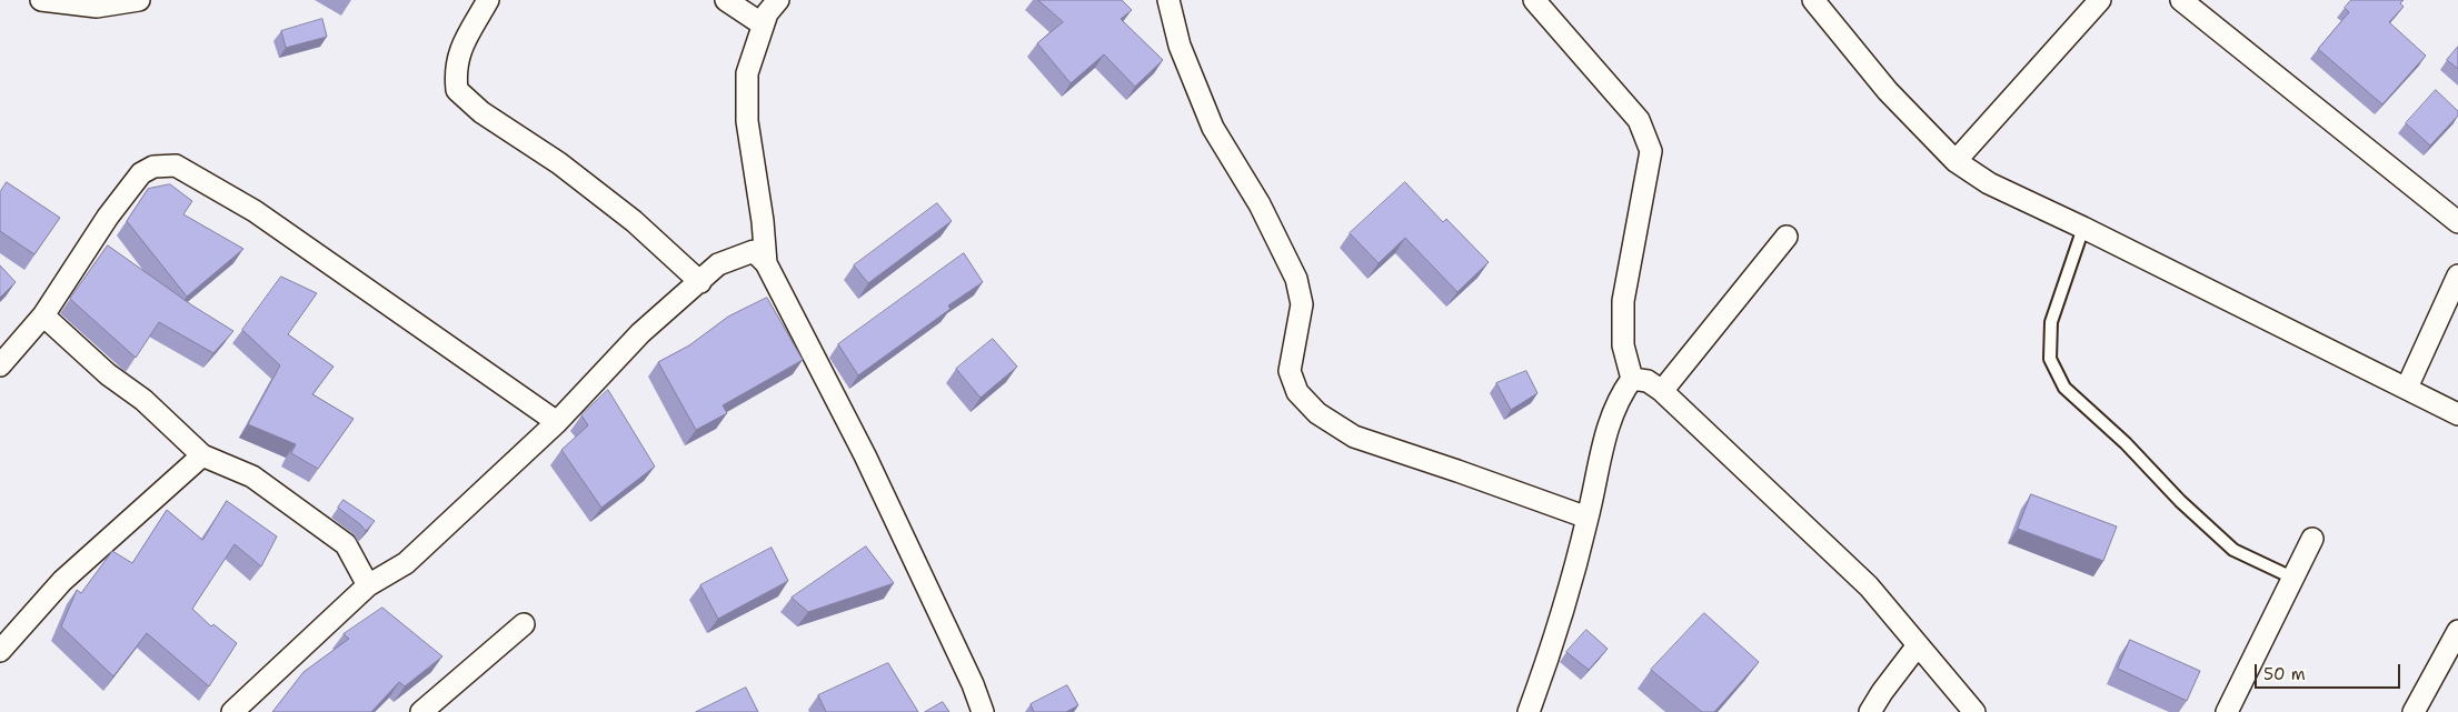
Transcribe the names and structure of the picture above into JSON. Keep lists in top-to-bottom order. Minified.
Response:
{"scale_bar":"50 m"}
